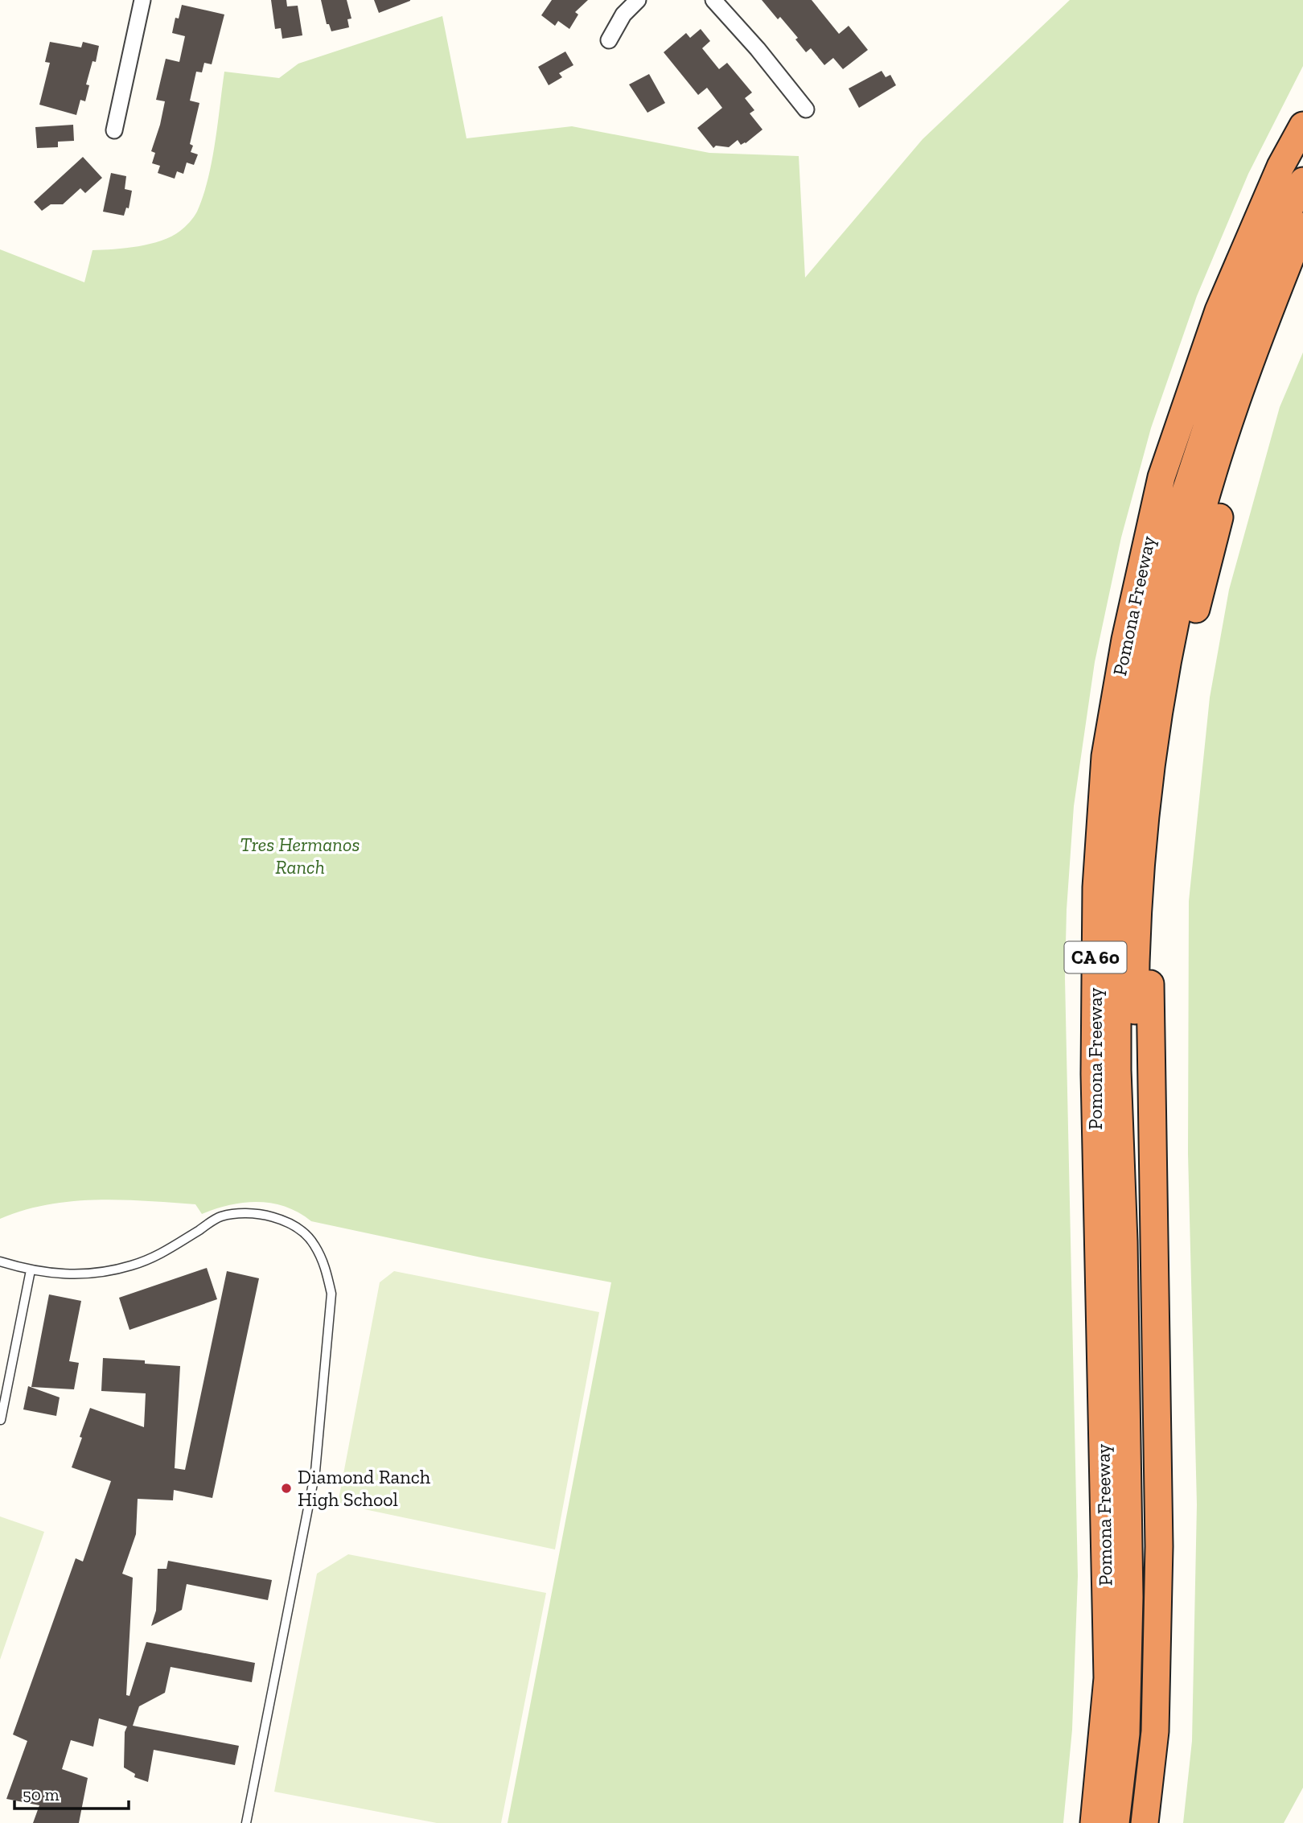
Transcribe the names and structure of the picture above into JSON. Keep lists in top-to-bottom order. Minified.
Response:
{"streets":{"highway":["Pomona Freeway","CA 60"]},"parks":["Tres Hermanos Ranch"],"places":["Diamond Ranch High School"],"scale_bar":"50 m"}
